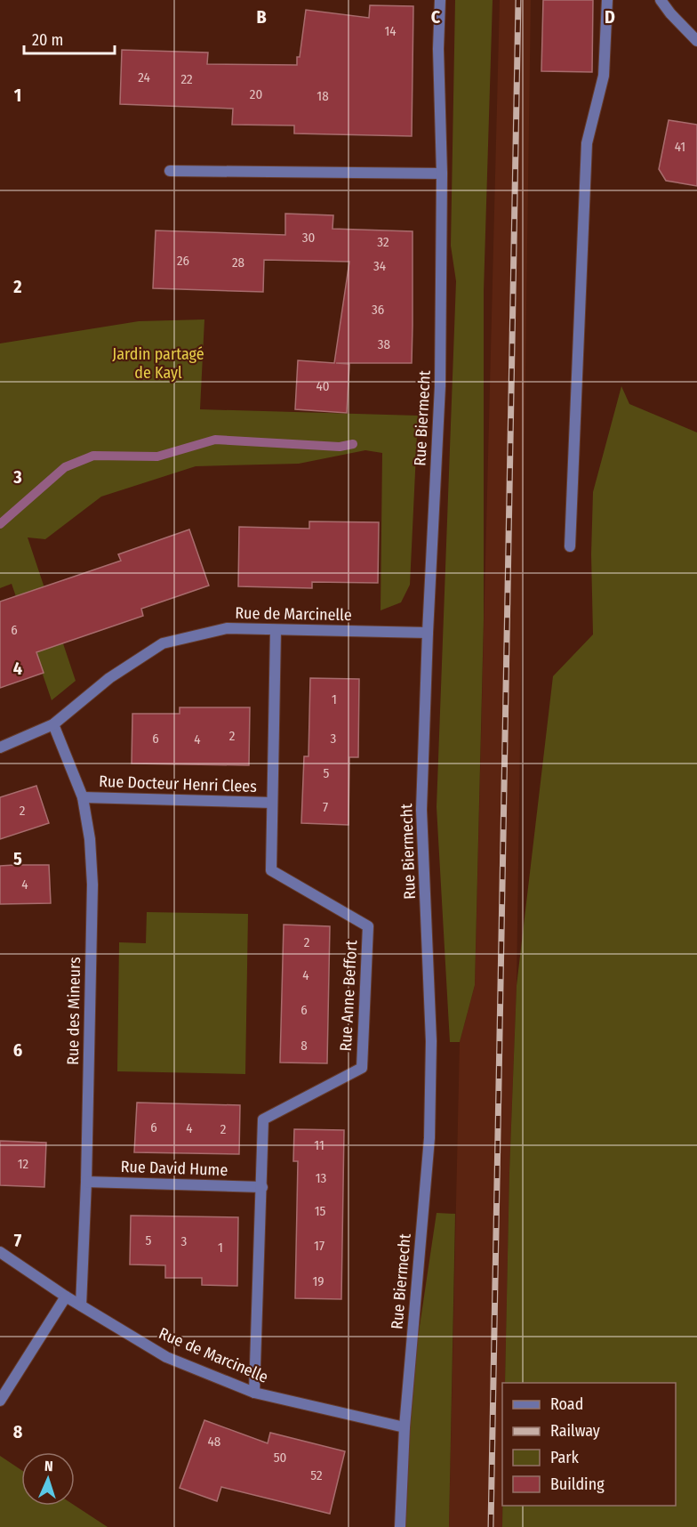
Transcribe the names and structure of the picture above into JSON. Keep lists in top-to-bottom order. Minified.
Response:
{"streets":{"street":["Rue Biermecht","Rue de Marcinelle","Rue Docteur Henri Clees","Rue Anne Beffort","Rue des Mineurs","Rue David Hume"]},"crossings":[["Rue Biermecht","Rue de Marcinelle"],["Rue de Marcinelle","Rue Anne Beffort"],["Rue de Marcinelle","Rue des Mineurs"],["Rue Docteur Henri Clees","Rue Anne Beffort"],["Rue Docteur Henri Clees","Rue des Mineurs"],["Rue Anne Beffort","Rue David Hume"],["Rue des Mineurs","Rue David Hume"]],"parks":["Jardin partagé de Kayl"],"house_numbers":["14","24","22","20","18","41","30","32","26","28","34","36","38","40","6","1","2","6","3","4","5","7","2","4","2","4","6","8","6","4","2","11","12","13","15","5","3","17","1","19","48","50","52"],"legend":["Road","Railway","Park","Building"],"scale_bar":"20 m","north":"top","grid":{"columns":["B","C","D"],"rows":["1","2","3","4","5","6","7","8"]}}
